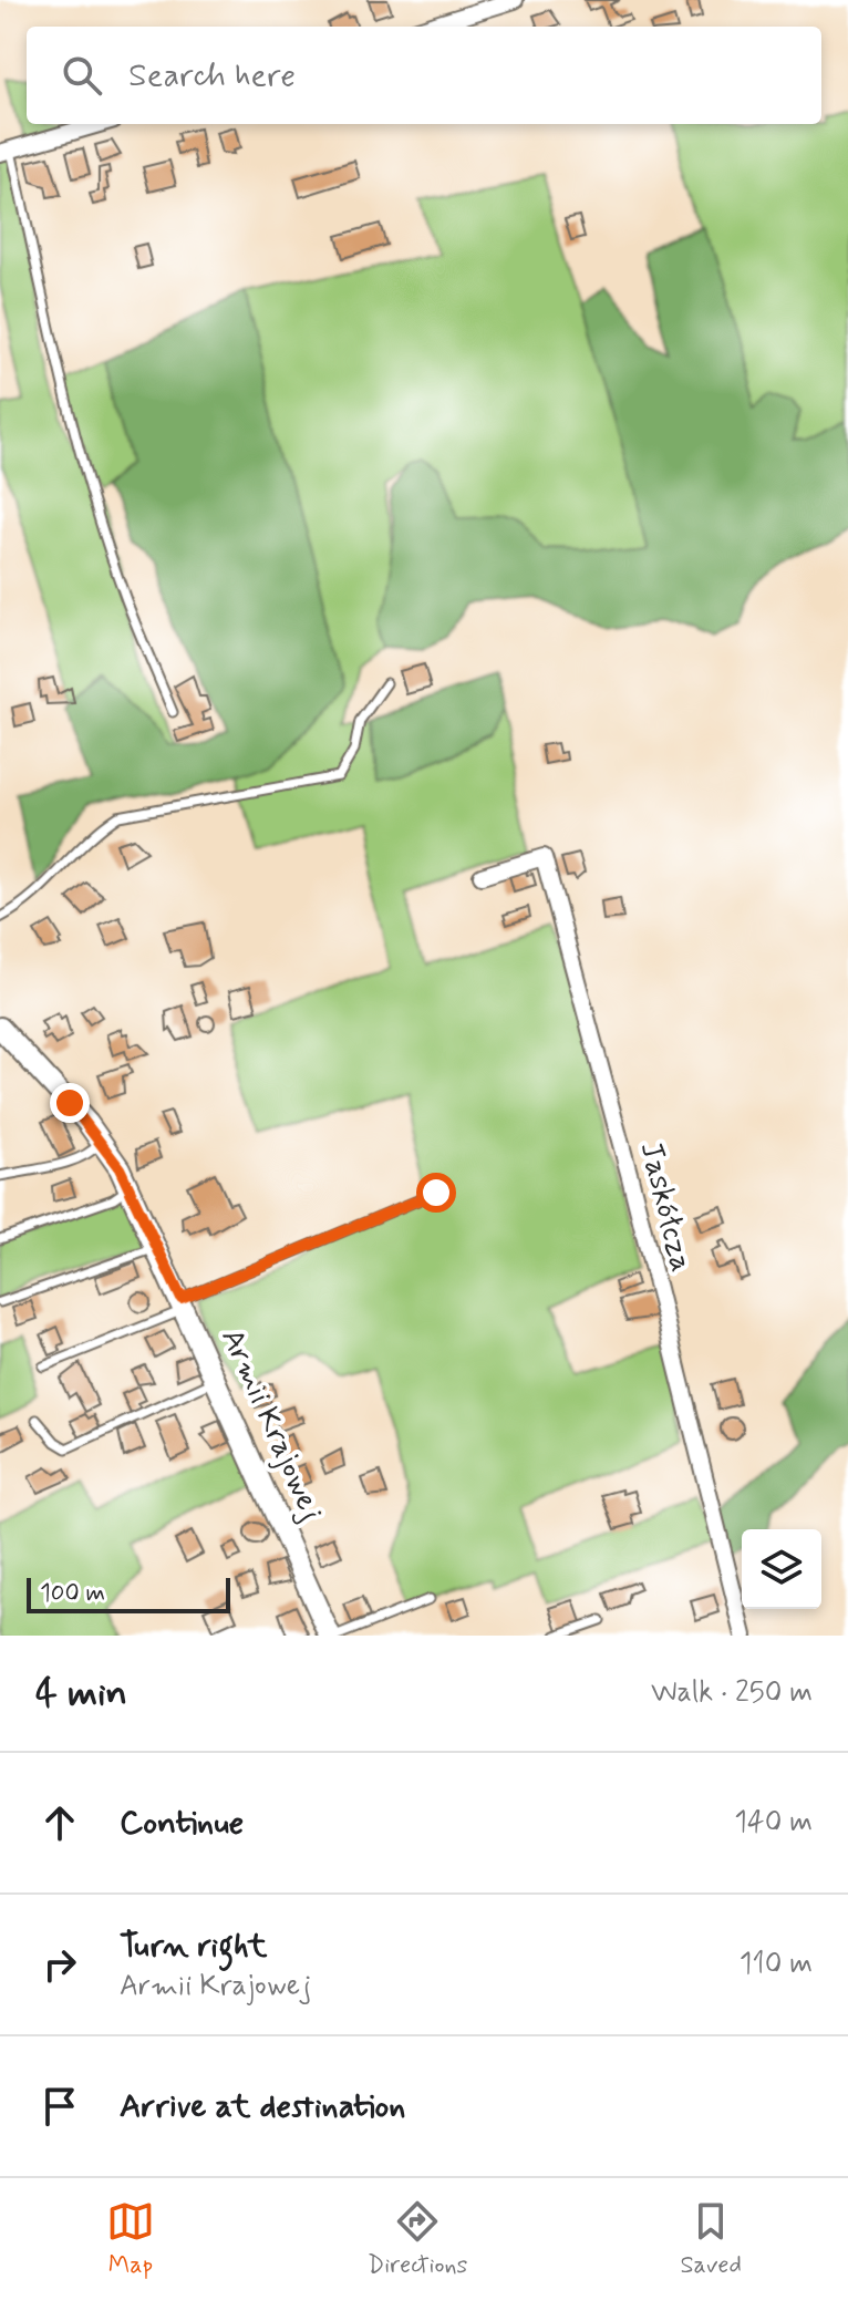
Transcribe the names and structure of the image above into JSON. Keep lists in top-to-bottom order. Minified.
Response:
{"streets":{"street":["Jaskółcza","Armii Krajowej"]},"scale_bar":"100 m","page":{"search":"Search here","scale":"100 m","heading":["4 min","Walk · 250 m"],"list":[["Continue","140 m"],["Turn right","Armii Krajowej","110 m"],"Arrive at destination"],"nav":["Map","Directions","Saved"]}}
